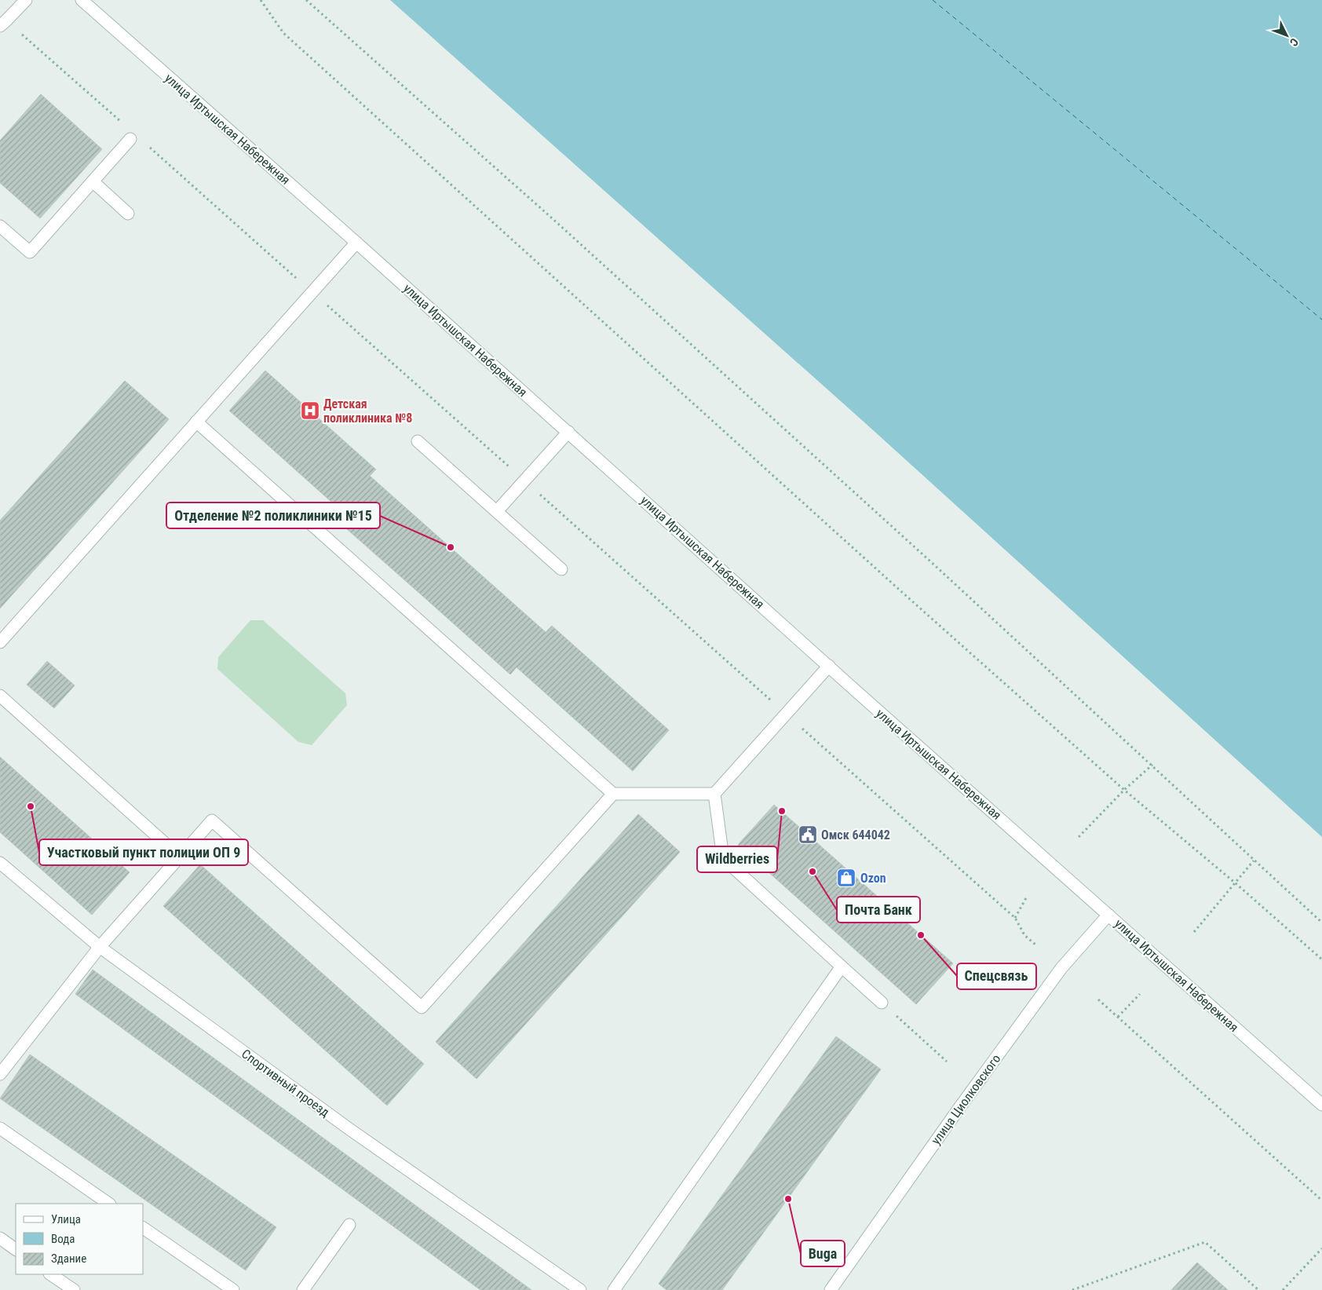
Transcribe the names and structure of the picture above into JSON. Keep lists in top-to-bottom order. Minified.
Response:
{"streets":{"main road":["улица Иртышская Набережная","Спортивный проезд","улица Циолковского"]},"crossings":[["улица Иртышская Набережная","улица Циолковского"]],"places":{"hospital":["Детская поликлиника №8"],"other":["Отделение №2 поликлиники №15","Участковый пункт полиции ОП 9","Wildberries","Почта Банк","Спецсвязь","Buga"],"public building":["Омск 644042"],"shop":["Ozon"]},"legend":["Улица","Вода","Здание"],"north":"bottom right"}
